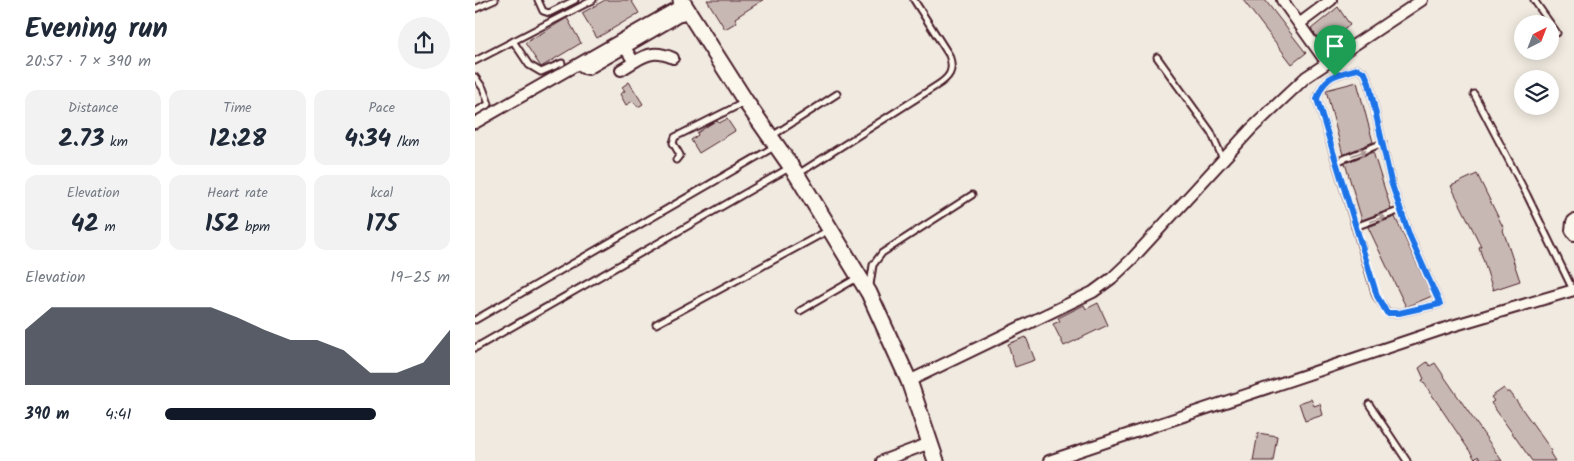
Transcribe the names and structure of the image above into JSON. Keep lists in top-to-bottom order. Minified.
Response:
{"north":"top right","page":{"heading":["Evening run","20:57 · 7 × 390 m"],"stats":[["Distance","2.73 km"],["Time","12:28"],["Pace","4:34 /km"],["Elevation","42 m"],["Heart rate","152 bpm"],["kcal","175"]],"chart":["Elevation","19–25 m"],"list":[{"name":"390 m","note":"4:41"}]}}
